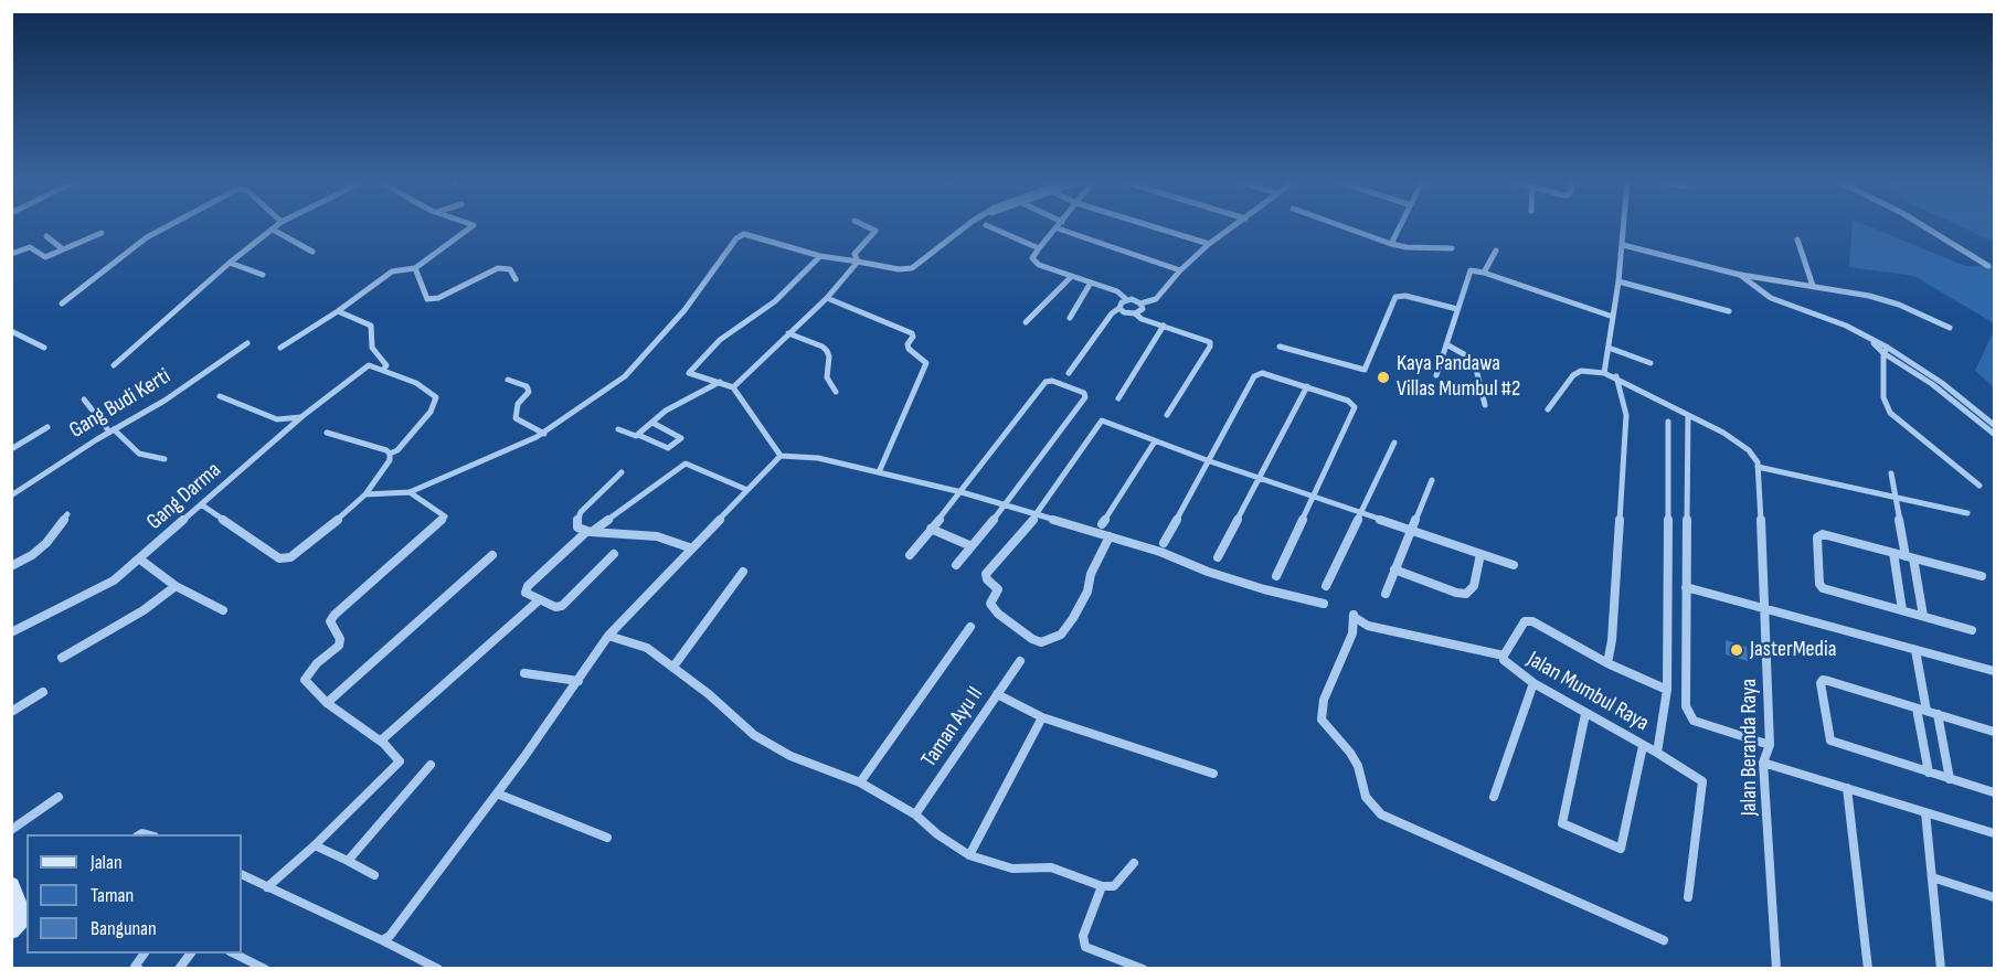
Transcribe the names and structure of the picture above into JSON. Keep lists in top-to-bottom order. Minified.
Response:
{"streets":{"street":["Gang Budi Kerti","Gang Darma","Jalan Mumbul Raya","Taman Ayu II","Jalan Beranda Raya"]},"places":["Kaya Pandawa Villas Mumbul #2","JasterMedia"],"legend":["Jalan","Taman","Bangunan"]}
